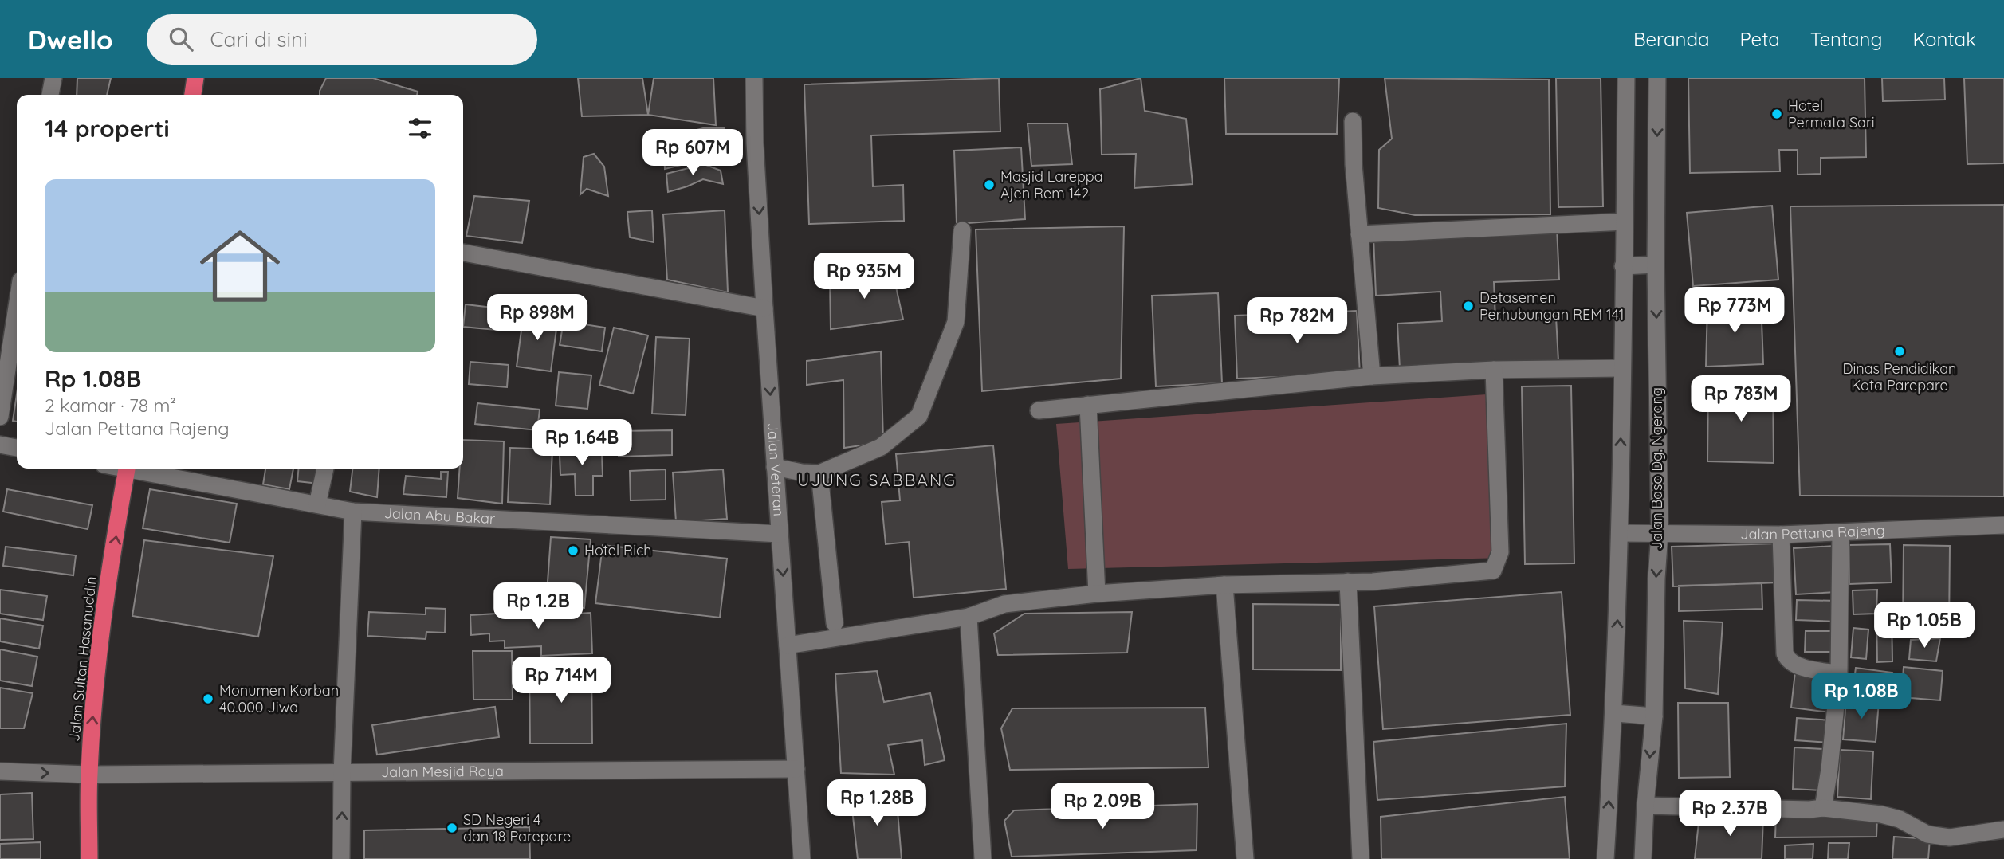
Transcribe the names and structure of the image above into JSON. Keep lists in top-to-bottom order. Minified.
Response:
{"streets":{"highway":["Jalan Sultan Hasanuddin"],"street":["Jalan Veteran","Jalan Baso Dg. Ngerang","Jalan Abu Bakar","Jalan Pettana Rajeng","Jalan Mesjid Raya"]},"crossings":[["Jalan Veteran","Jalan Abu Bakar"],["Jalan Veteran","Jalan Mesjid Raya"],["Jalan Baso Dg. Ngerang","Jalan Pettana Rajeng"],["Jalan Sultan Hasanuddin","Jalan Mesjid Raya"]],"one_way":["Jalan Veteran","Jalan Sultan Hasanuddin"],"districts":["UJUNG SABBANG"],"places":["Hotel Permata Sari","Masjid Lareppa Ajen Rem 142","Detasemen Perhubungan REM 141","Dinas Pendidikan Kota Parepare","Hotel Rich","Monumen Korban 40.000 Jiwa","SD Negeri 4 dan 18 Parepare"],"page":{"header":"Dwello","search":"Cari di sini","nav":["Beranda","Peta","Tentang","Kontak"],"heading":"14 properti","price":["Rp 607M","Rp 935M","Rp 773M","Rp 898M","Rp 782M","Rp 783M","Rp 1.64B","Rp 1.2B","Rp 1.05B","Rp 714M","Rp 1.08B","Rp 1.28B","Rp 2.09B","Rp 2.37B"],"list":[{"name":"Rp 1.08B","note":"2 kamar · 78 m² · Jalan Pettana Rajeng"}]}}
